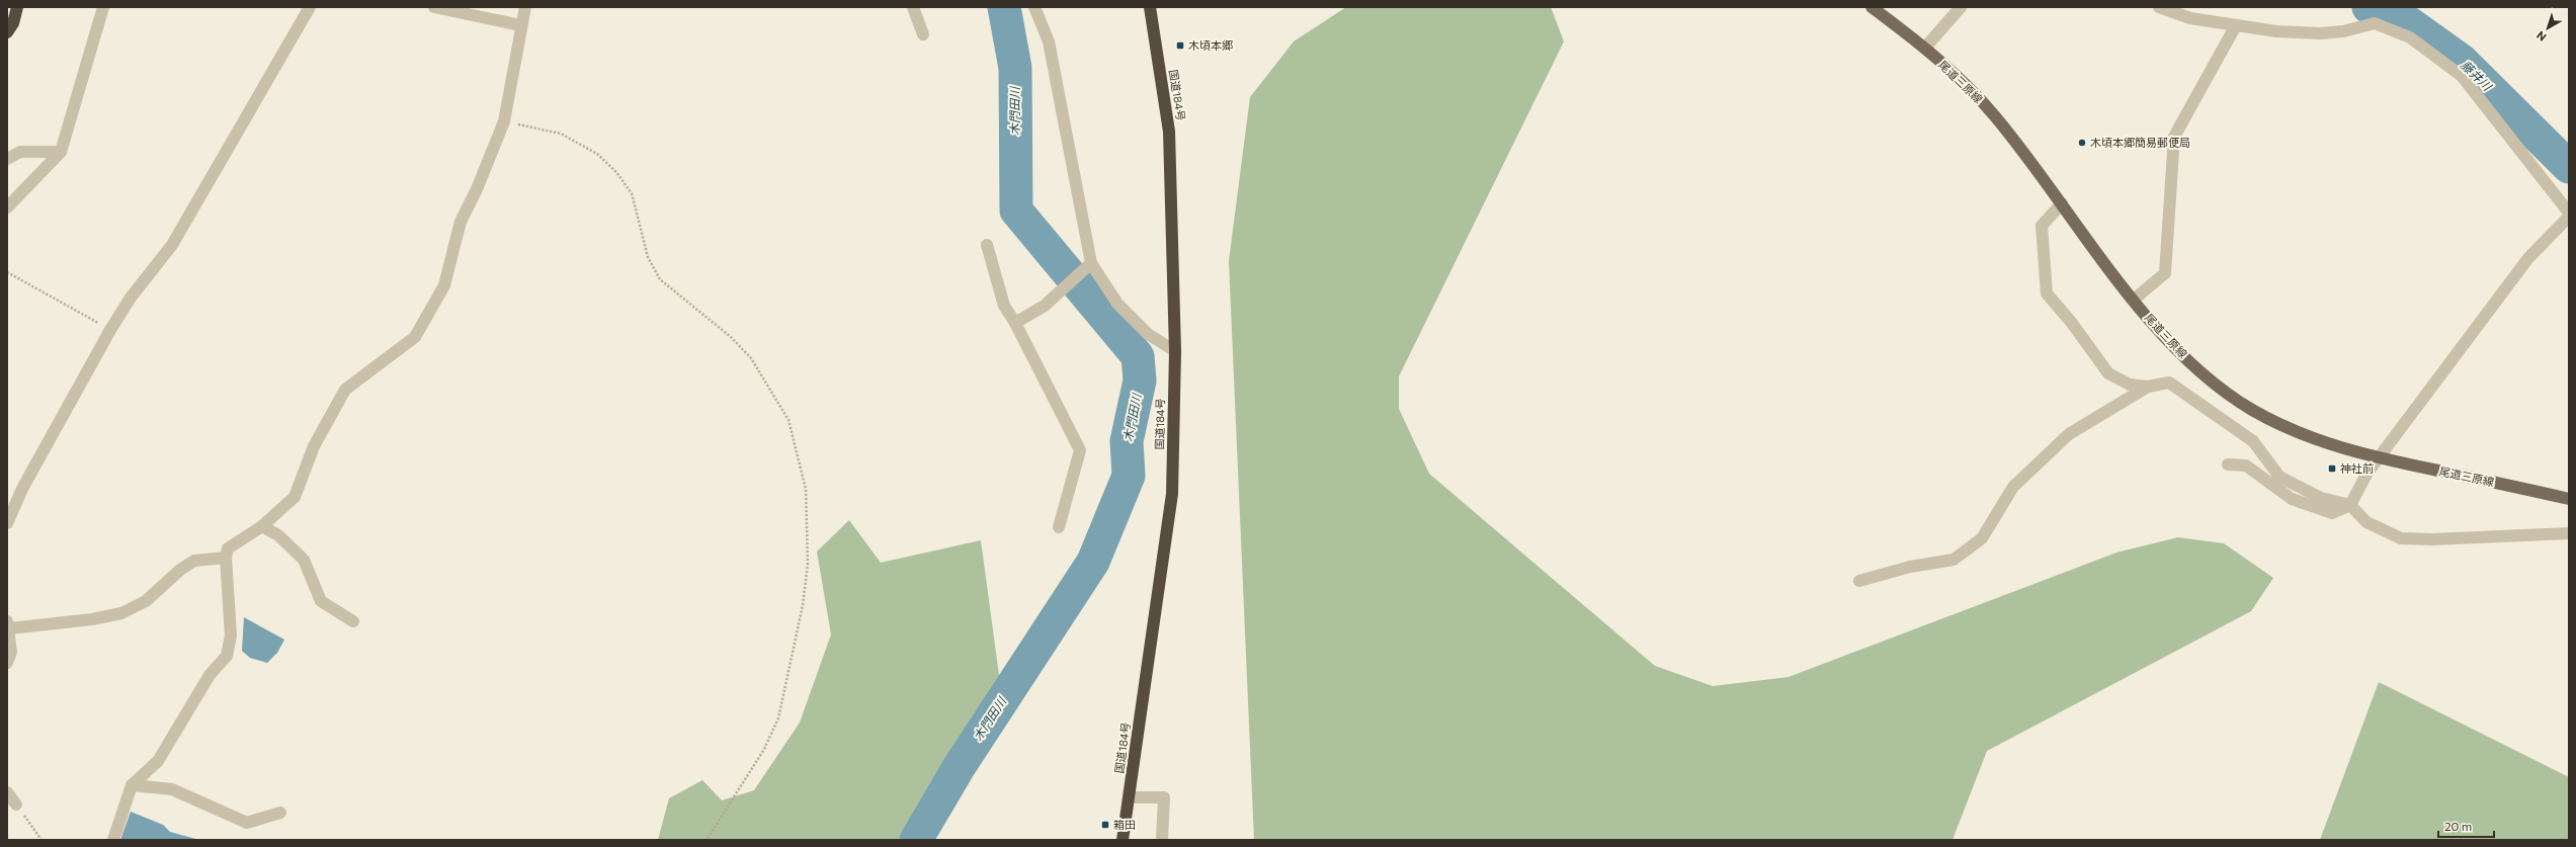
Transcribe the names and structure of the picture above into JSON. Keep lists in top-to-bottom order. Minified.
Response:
{"streets":{"highway":["国道184号"],"main road":["尾道三原線"]},"water":["藤井川","木門田川"],"places":{"transit":["木頃本郷","神社前","箱田"],"other":["木頃本郷簡易郵便局"]},"scale_bar":"20 m","north":"bottom left"}
